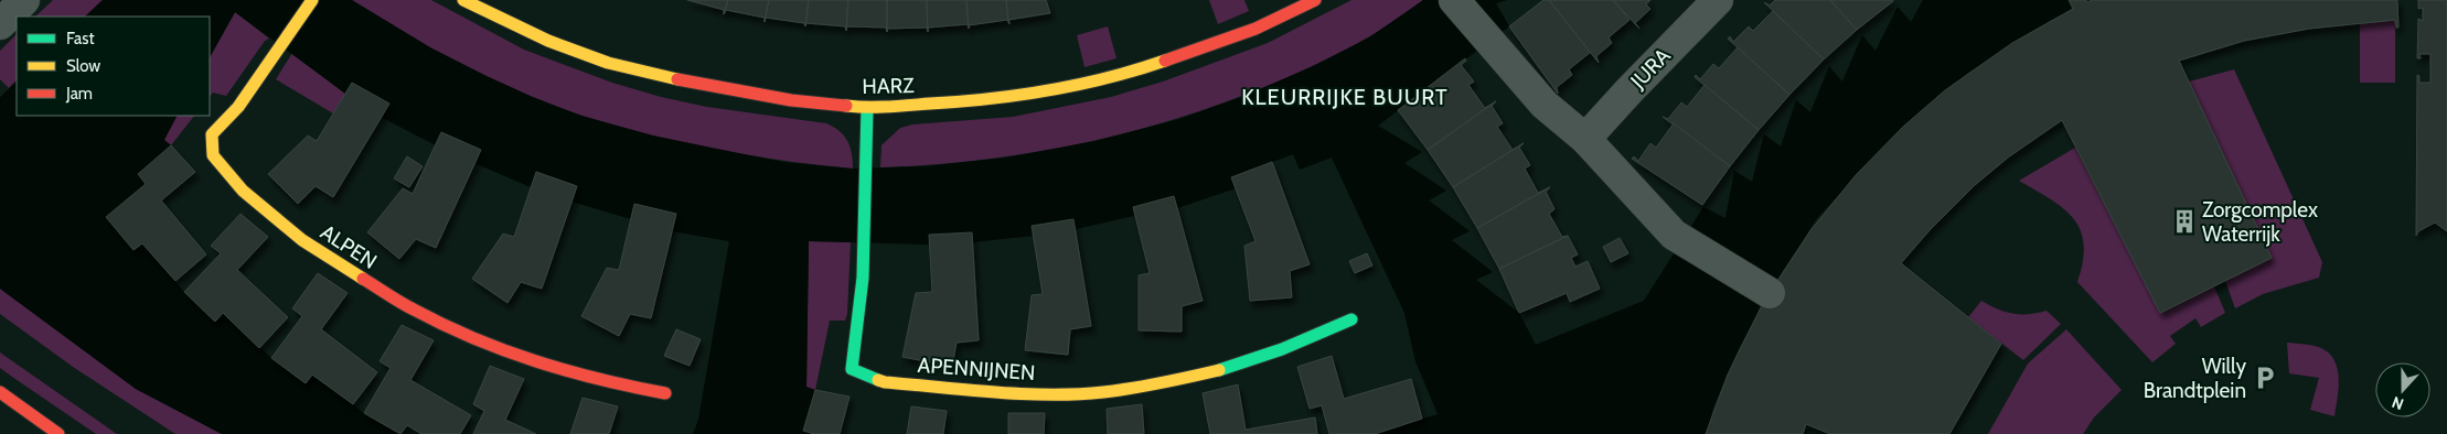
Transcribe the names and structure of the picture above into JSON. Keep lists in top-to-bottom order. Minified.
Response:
{"streets":{"street":["JURA","HARZ","ALPEN","APENNIJNEN"]},"crossings":[["HARZ","APENNIJNEN"]],"districts":["KLEURRIJKE BUURT"],"places":{"building":["Zorgcomplex Waterrijk"],"parking":["Willy Brandtplein"]},"legend":["Fast","Slow","Jam"],"north":"bottom"}
